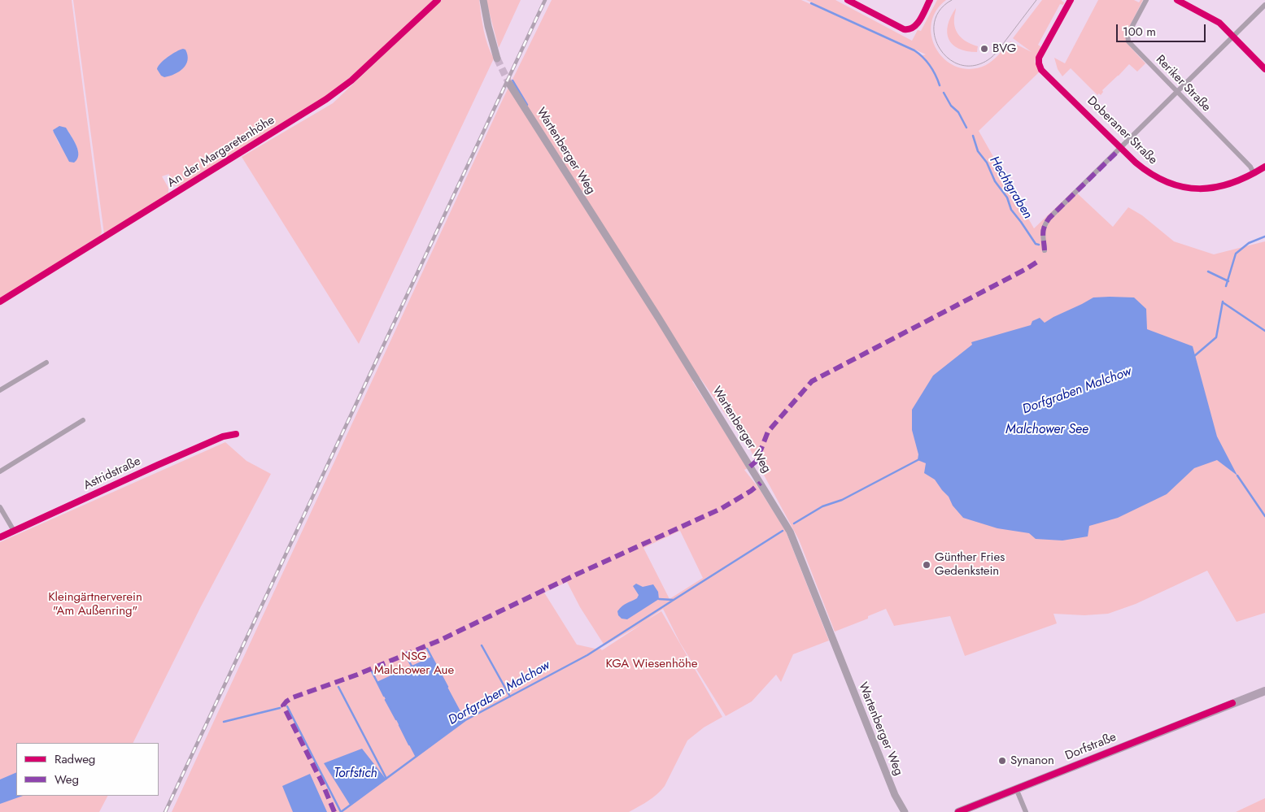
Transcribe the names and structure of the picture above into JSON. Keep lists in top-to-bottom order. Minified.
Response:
{"streets":{"main road":["Wartenberger Weg","Dorfstraße"],"street":["Reriker Straße","Doberaner Straße","An der Margaretenhöhe","Astridstraße"]},"crossings":[["Reriker Straße","Doberaner Straße"]],"water":["Hechtgraben","Dorfgraben Malchow","Malchower See","Torfstich"],"parks":["Kleingärtnerverein \"Am Außenring\"","NSG Malchower Aue","KGA Wiesenhöhe"],"places":["BVG","Günther Fries Gedenkstein","Synanon"],"legend":["Radweg","Weg"],"scale_bar":"100 m"}
